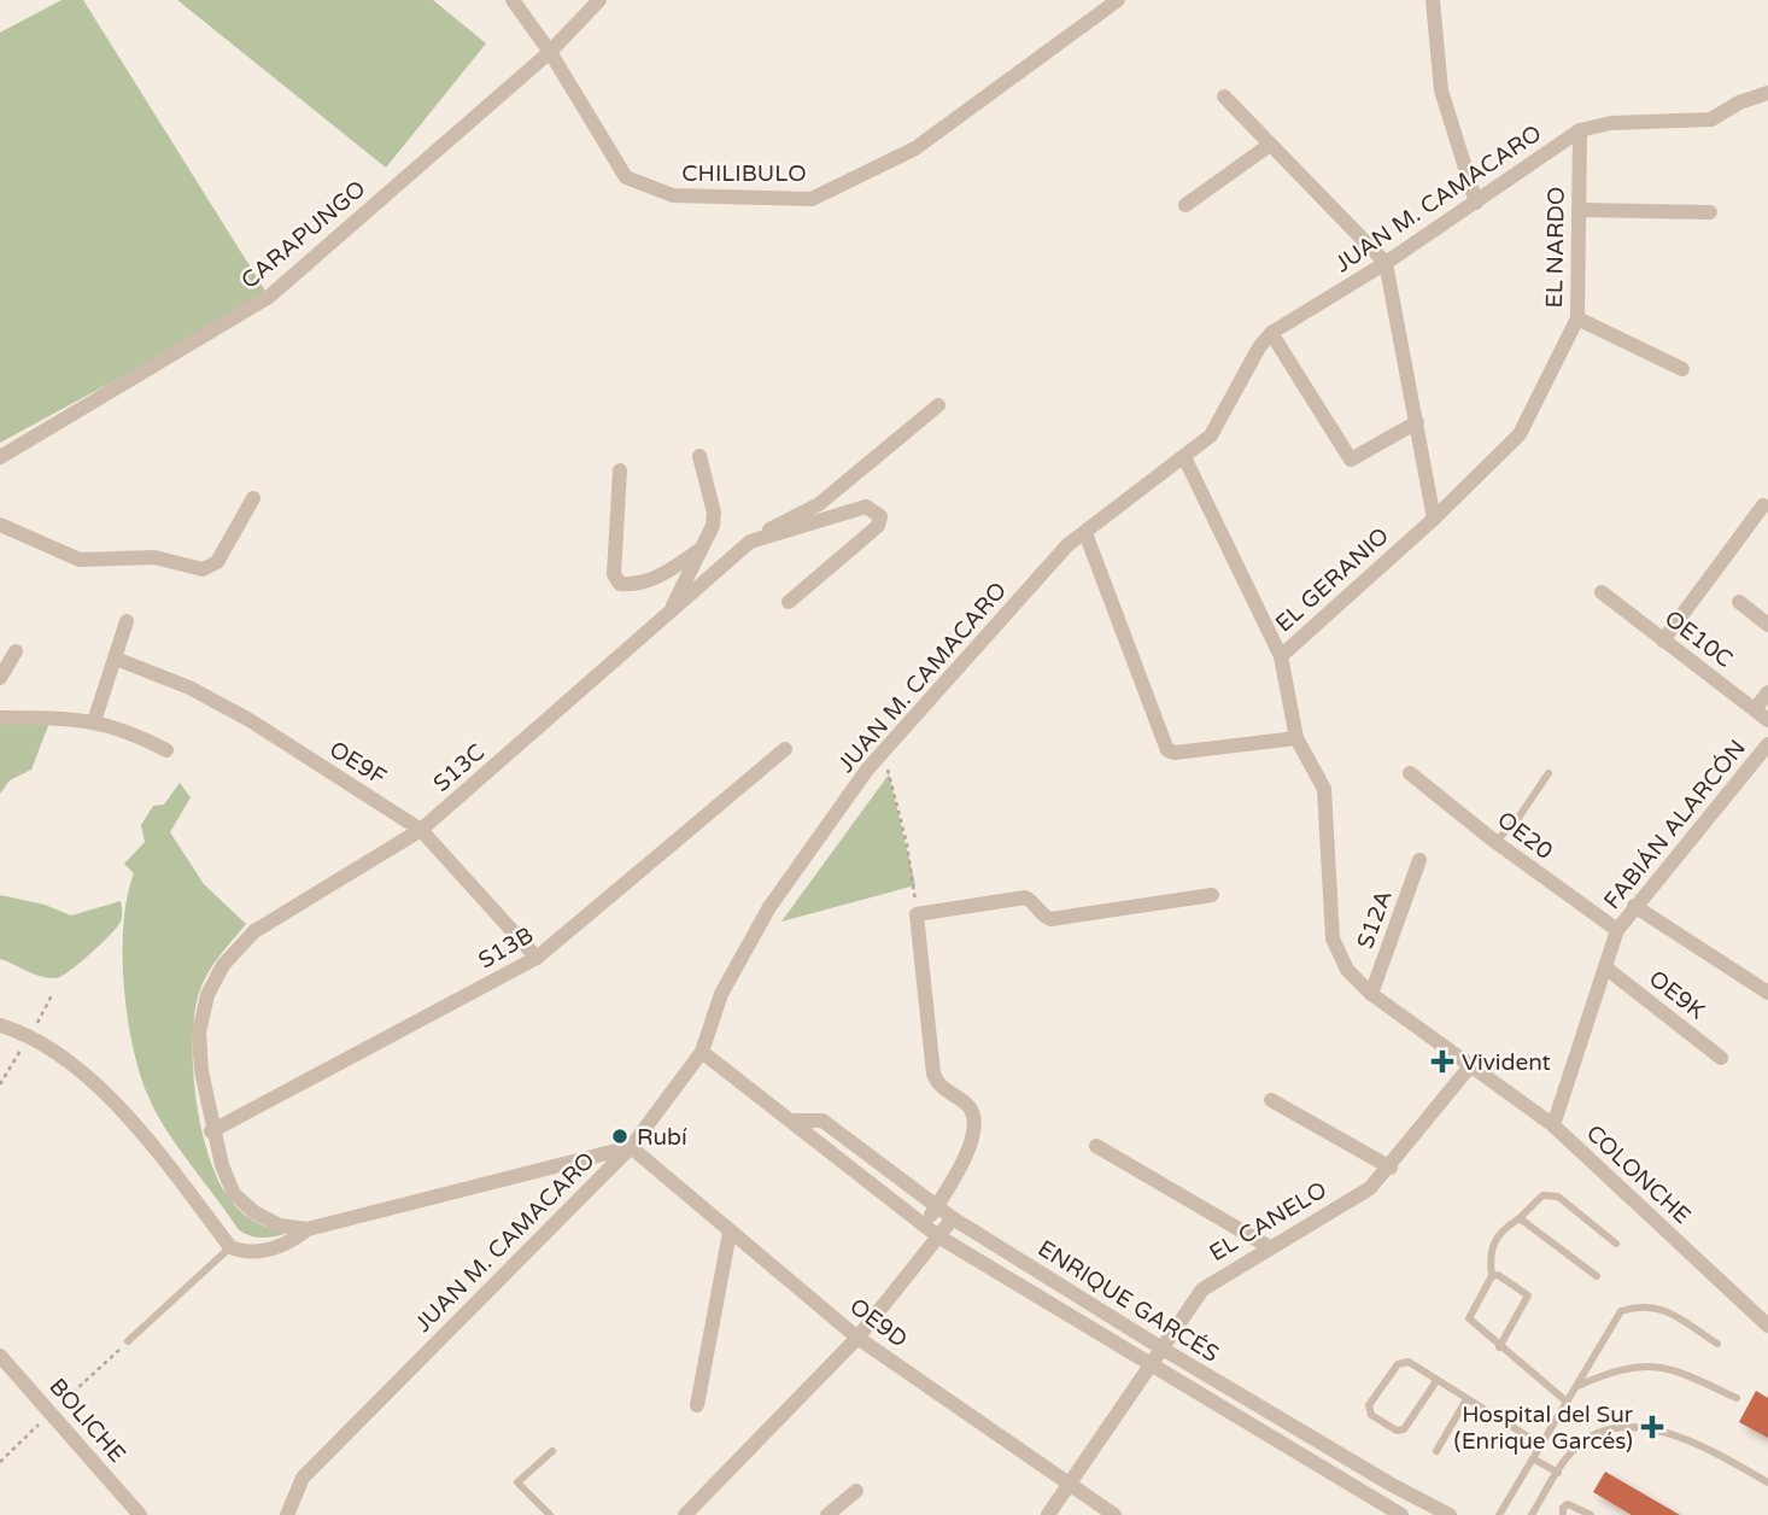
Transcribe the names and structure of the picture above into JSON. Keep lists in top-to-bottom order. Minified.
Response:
{"streets":{"street":["CHILIBULO","JUAN M. CAMACARO","CARAPUNGO","EL NARDO","EL GERANIO","OE10C","OE9F","S13C","FABIÁN ALARCÓN","OE20","S12A","S13B","OE9K","COLONCHE","EL CANELO","ENRIQUE GARCÉS","OE9D","BOLICHE"]},"crossings":[["CHILIBULO","CARAPUNGO"],["JUAN M. CAMACARO","EL NARDO"],["JUAN M. CAMACARO","ENRIQUE GARCÉS"],["JUAN M. CAMACARO","OE9D"],["EL NARDO","EL GERANIO"],["EL GERANIO","S12A"],["EL GERANIO","COLONCHE"],["EL GERANIO","EL CANELO"],["OE9F","S13C"],["OE9F","S13B"],["S13C","S13B"],["FABIÁN ALARCÓN","OE20"],["FABIÁN ALARCÓN","OE9K"],["FABIÁN ALARCÓN","COLONCHE"],["COLONCHE","EL CANELO"],["EL CANELO","ENRIQUE GARCÉS"],["EL CANELO","OE9D"]],"places":{"health":["Vivident","Hospital del Sur (Enrique Garcés)"],"other":["Rubí"]}}
